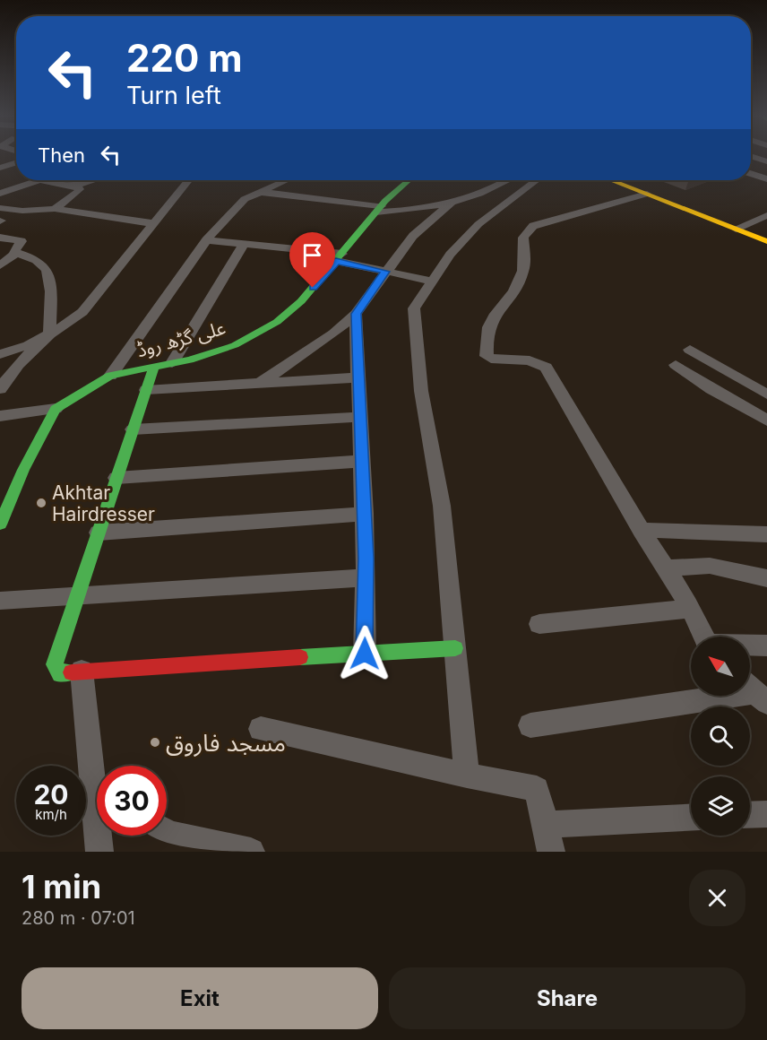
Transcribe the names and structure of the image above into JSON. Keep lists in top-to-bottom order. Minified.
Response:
{"streets":{"main road":["علی گڑھ روڈ"]},"places":["Akhtar Hairdresser","مسجد فاروق"],"north":"top left","page":{"turn":["220 m","Turn left"],"then":"Then","speed":"20 km/h","limit":"30","heading":["1 min","280 m · 07:01"],"buttons":["Exit","Share"]}}
